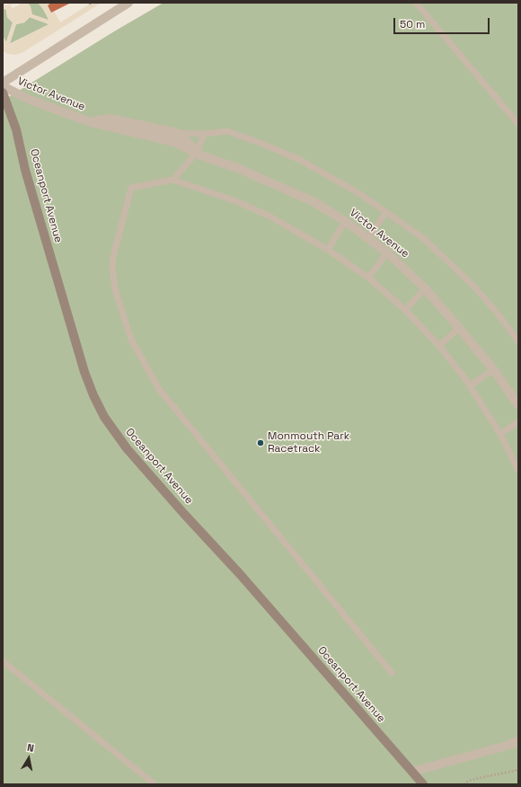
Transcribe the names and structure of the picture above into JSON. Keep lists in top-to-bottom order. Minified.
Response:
{"streets":{"main road":["Oceanport Avenue"],"street":["Victor Avenue"]},"places":["Monmouth Park Racetrack"],"scale_bar":"50 m","north":"top"}
